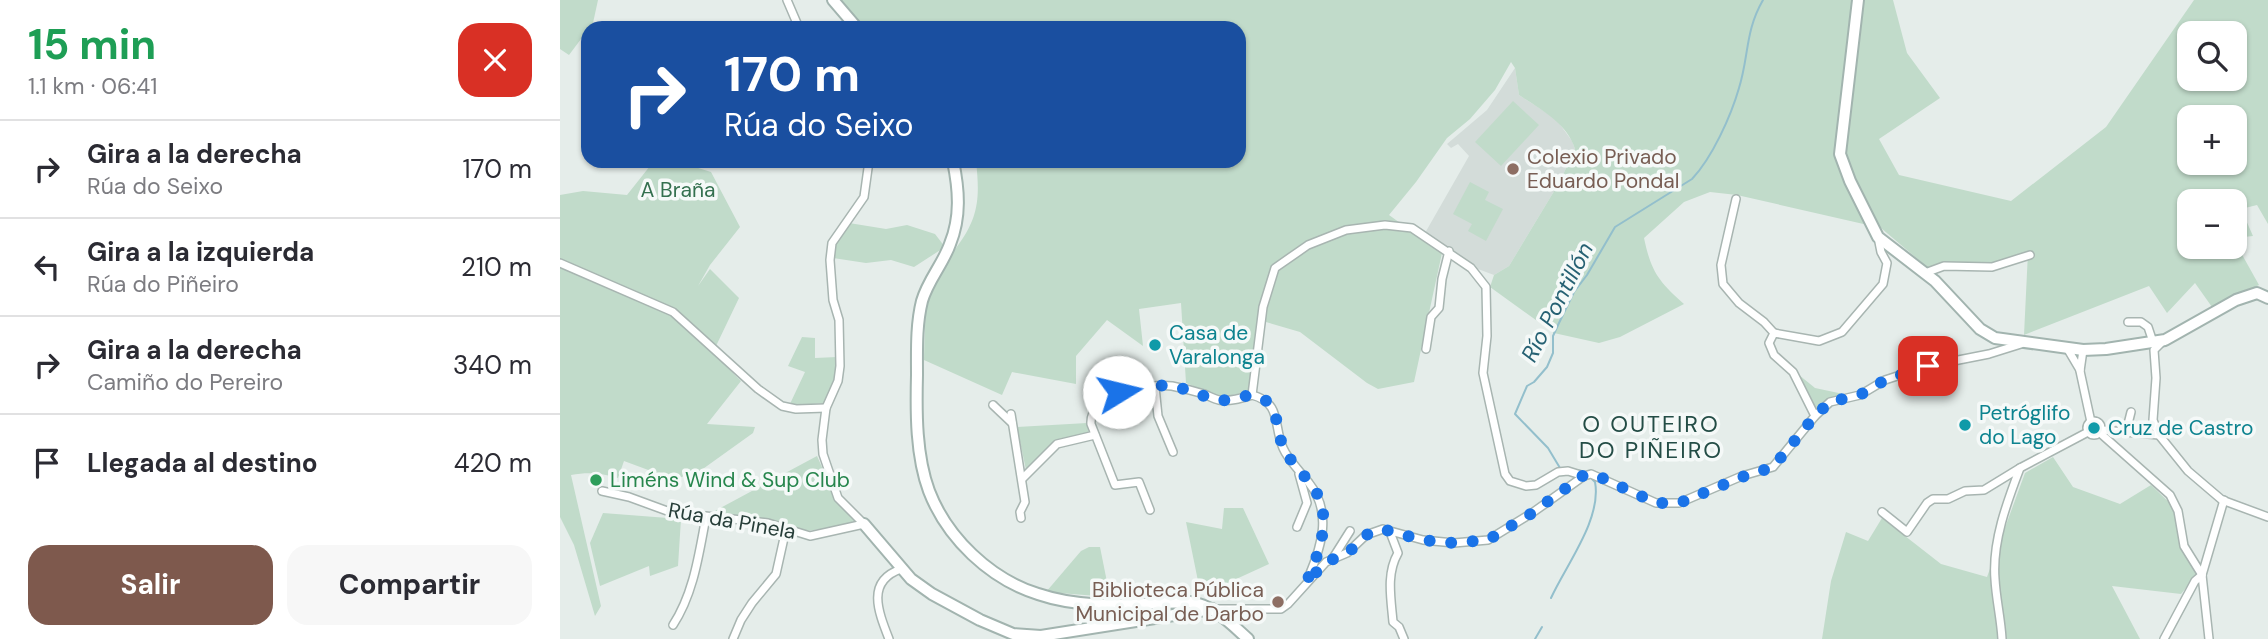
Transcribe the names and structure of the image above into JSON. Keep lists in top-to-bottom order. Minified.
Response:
{"streets":{"street":["Rúa da Pinela"]},"districts":["O OUTEIRO DO PIÑEIRO"],"water":["Río Pontillón"],"parks":["A Braña"],"places":["Colexio Privado Eduardo Pondal","Casa de Varalonga","Petróglifo do Lago","Cruz de Castro","Liméns Wind & Sup Club","Biblioteca Pública Municipal de Darbo"],"page":{"heading":["15 min","1.1 km · 06:41"],"map_buttons":["+","−"],"turn":["170 m","Rúa do Seixo"],"list":[{"name":"Gira a la derecha","note":"Rúa do Seixo","value":"170 m"},{"name":"Gira a la izquierda","note":"Rúa do Piñeiro","value":"210 m"},{"name":"Gira a la derecha","note":"Camiño do Pereiro","value":"340 m"},{"name":"Llegada al destino","value":"420 m"}],"buttons":["Salir","Compartir"]}}
